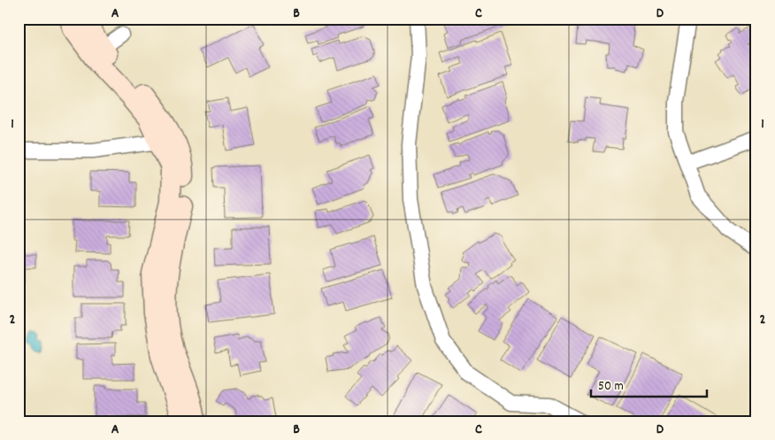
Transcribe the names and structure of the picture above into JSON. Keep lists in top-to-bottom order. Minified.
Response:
{"scale_bar":"50 m","grid":{"columns":["A","B","C","D"],"rows":["1","2"]}}
